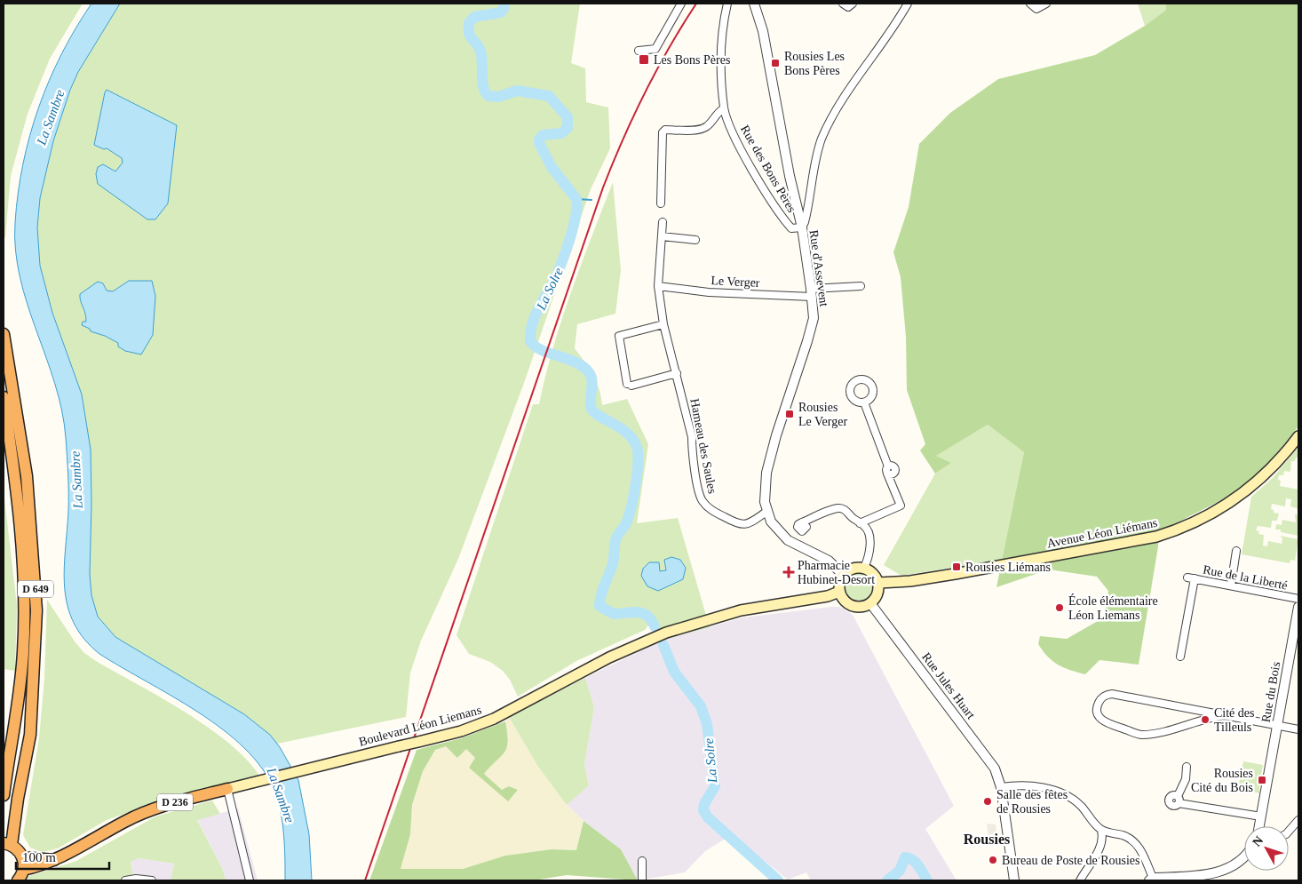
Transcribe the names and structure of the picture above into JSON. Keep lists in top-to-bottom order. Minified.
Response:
{"streets":{"highway":["D 649","Boulevard Léon Liemans","D 236"],"main road":["Avenue Léon Liémans"],"street":["Rue des Bons Pères","Rue d'Assevent","Le Verger","Hameau des Saules","Rue de la Liberté","Rue Jules Huart","Rue du Bois"]},"crossings":[["Rue des Bons Pères","Rue d'Assevent"],["Rue d'Assevent","Le Verger"],["Rue d'Assevent","Hameau des Saules"],["Rue d'Assevent","Avenue Léon Liémans"],["Rue d'Assevent","Rue Jules Huart"],["Rue d'Assevent","Boulevard Léon Liemans"],["Avenue Léon Liémans","Rue Jules Huart"],["Avenue Léon Liémans","Boulevard Léon Liemans"],["Rue Jules Huart","Boulevard Léon Liemans"],["Boulevard Léon Liemans","D 236"]],"districts":["Rousies"],"water":["La Sambre","La Solre"],"places":{"transit":["Les Bons Pères","Rousies Les Bons Pères","Rousies Le Verger","Rousies Liémans","Rousies Cité du Bois"],"health":["Pharmacie Hubinet-Desort"],"other":["École élémentaire Léon Liemans","Cité des Tilleuls","Salle des fêtes de Rousies","Bureau de Poste de Rousies"]},"scale_bar":"100 m","north":"top left"}
